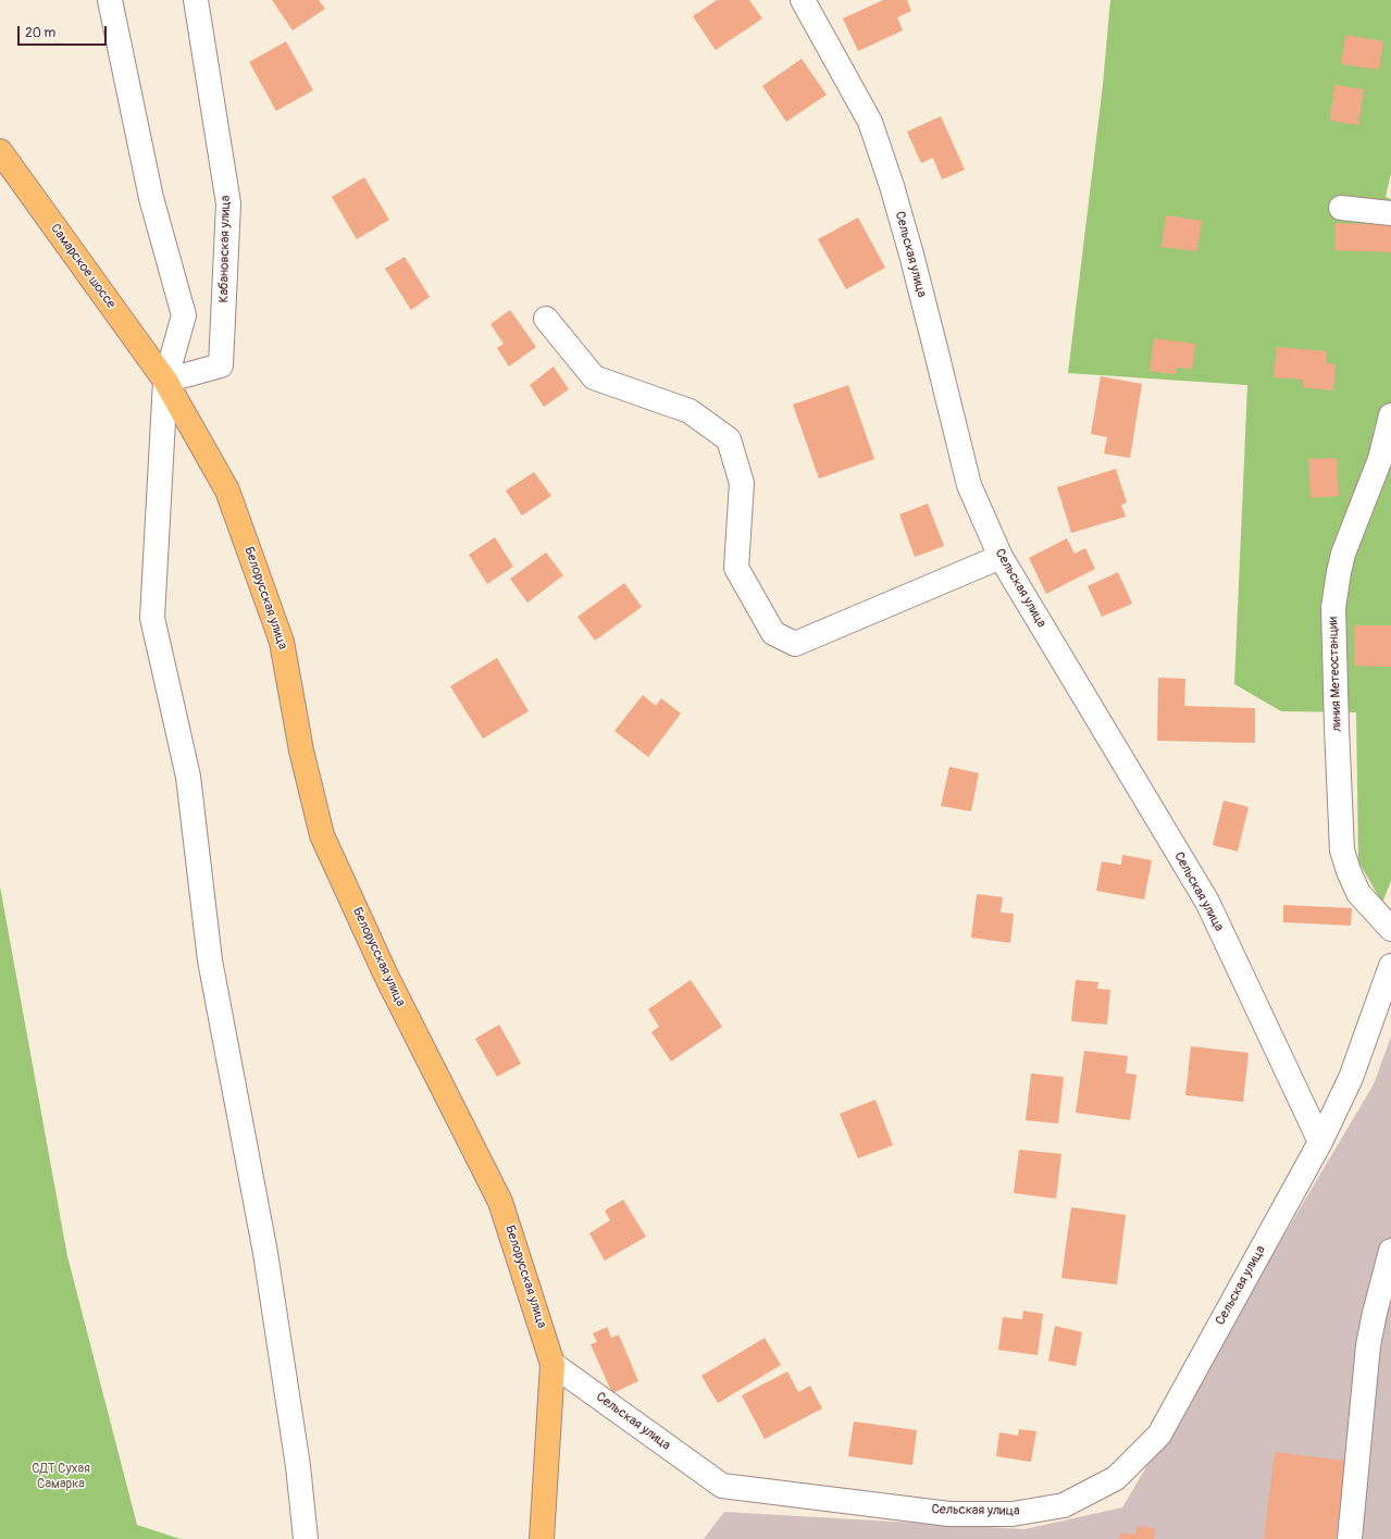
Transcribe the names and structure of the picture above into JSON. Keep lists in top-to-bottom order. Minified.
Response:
{"streets":{"main road":["Самарское шоссе","Белорусская улица"],"street":["Кабановская улица","Сельская улица","линия Метеостанции"]},"crossings":[["Кабановская улица","Самарское шоссе"],["Кабановская улица","Белорусская улица"],["Сельская улица","Белорусская улица"],["Самарское шоссе","Белорусская улица"]],"parks":["СДТ Сухая Самарка"],"scale_bar":"20 m"}
